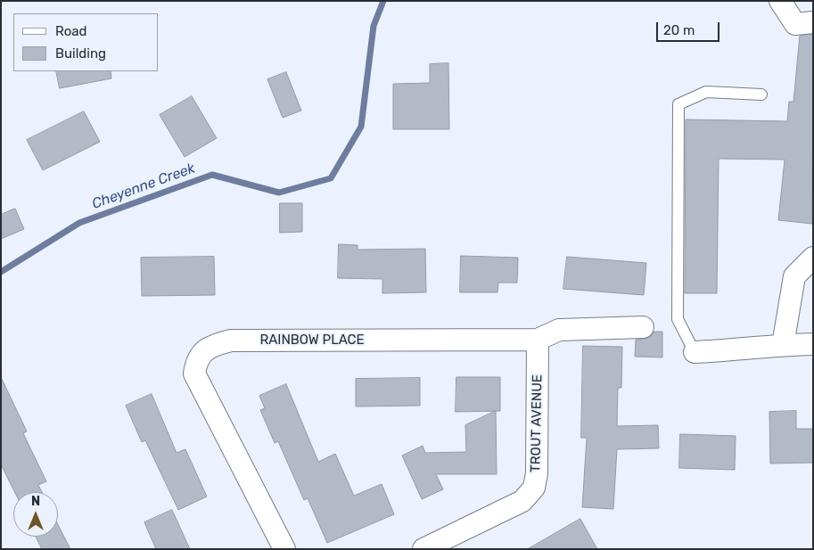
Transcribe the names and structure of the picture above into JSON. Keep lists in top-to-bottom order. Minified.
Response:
{"streets":{"street":["RAINBOW PLACE","TROUT AVENUE"]},"crossings":[["RAINBOW PLACE","TROUT AVENUE"]],"water":["Cheyenne Creek"],"legend":["Road","Building"],"scale_bar":"20 m","north":"top"}
